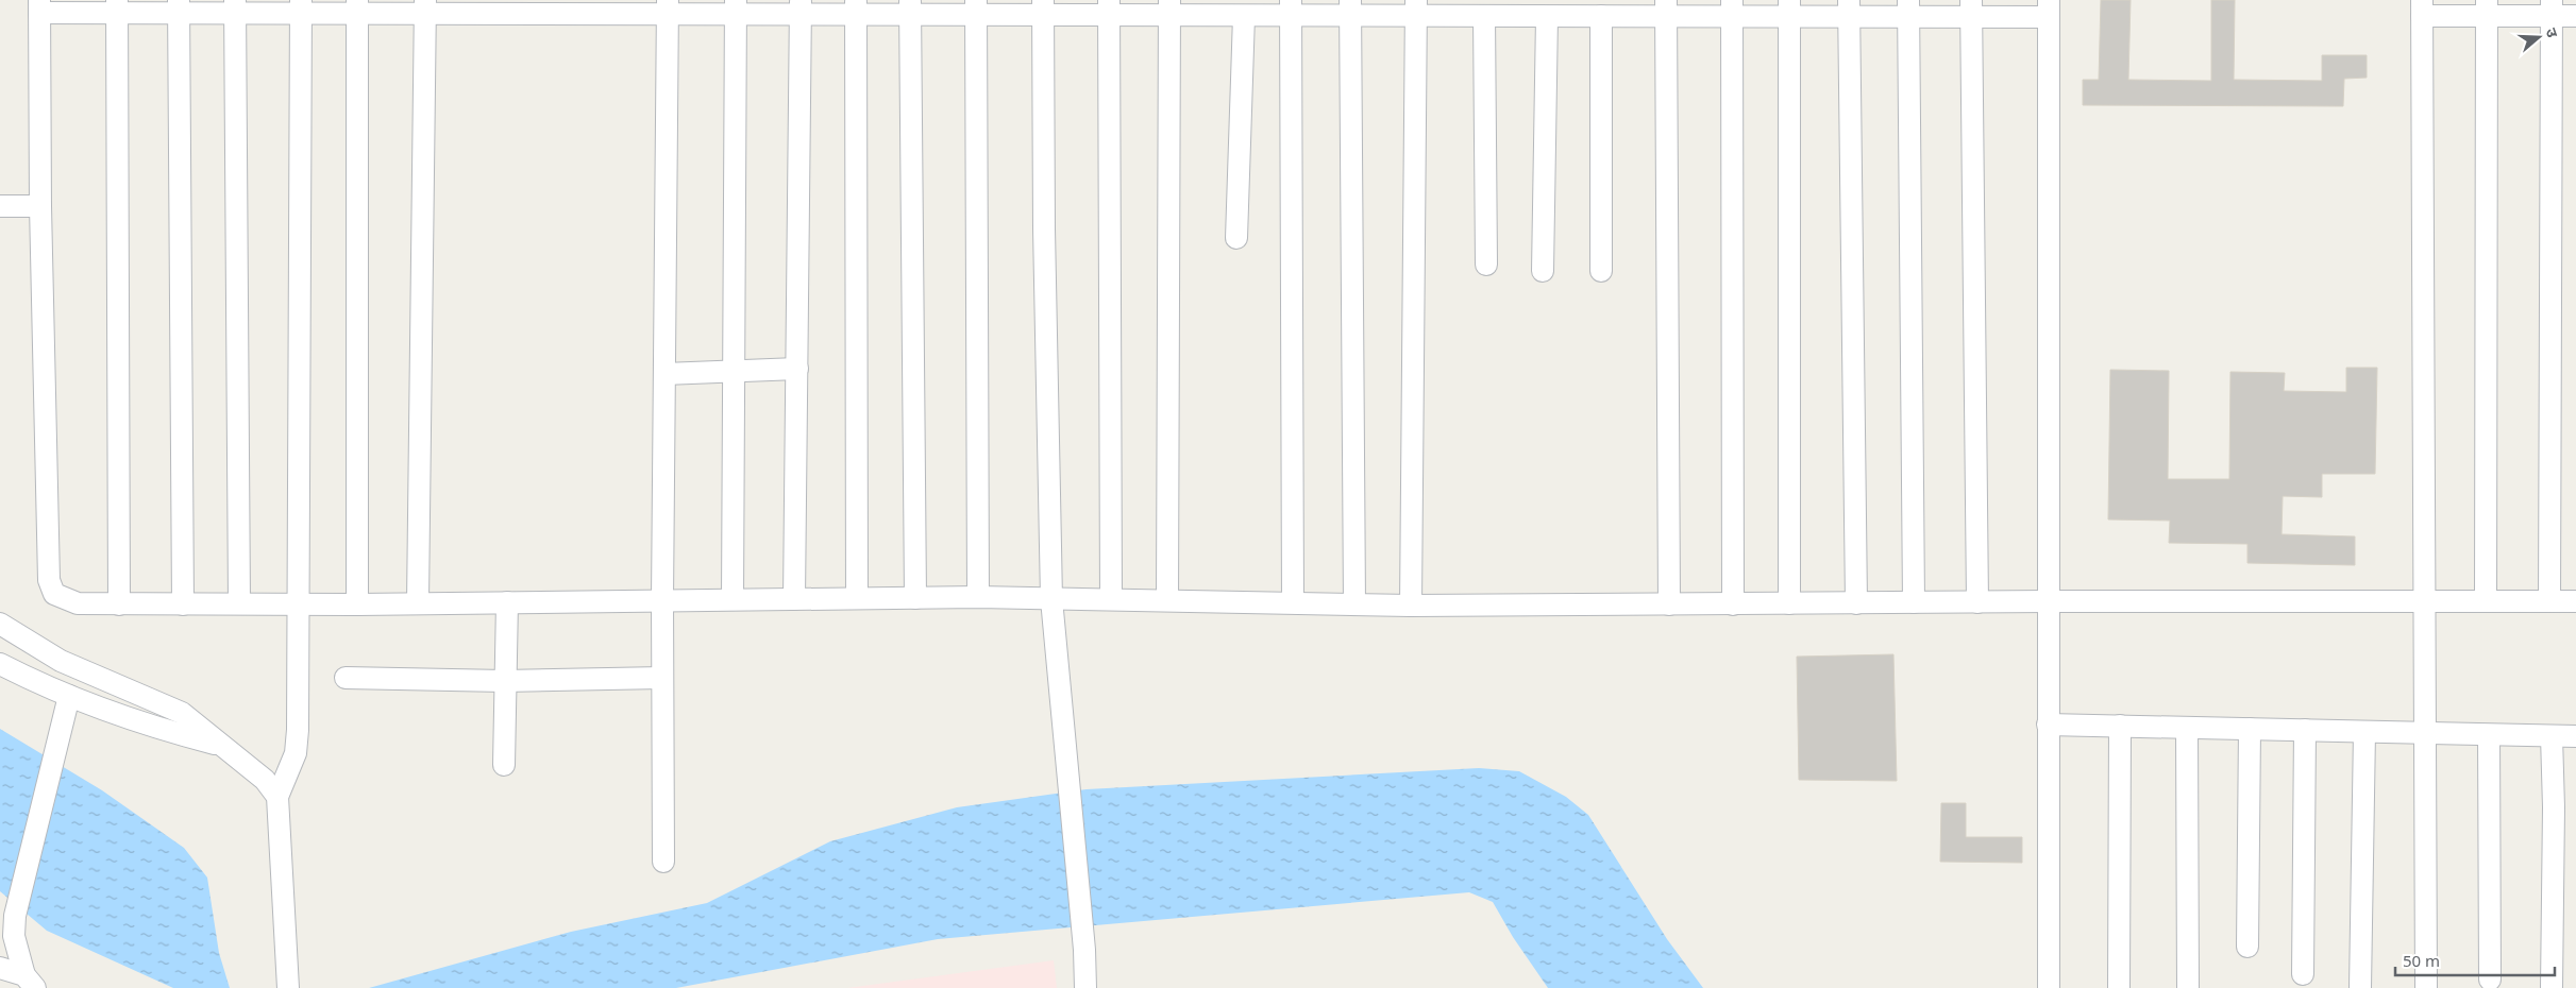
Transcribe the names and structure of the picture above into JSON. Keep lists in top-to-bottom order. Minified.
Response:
{"scale_bar":"50 m","north":"right"}
